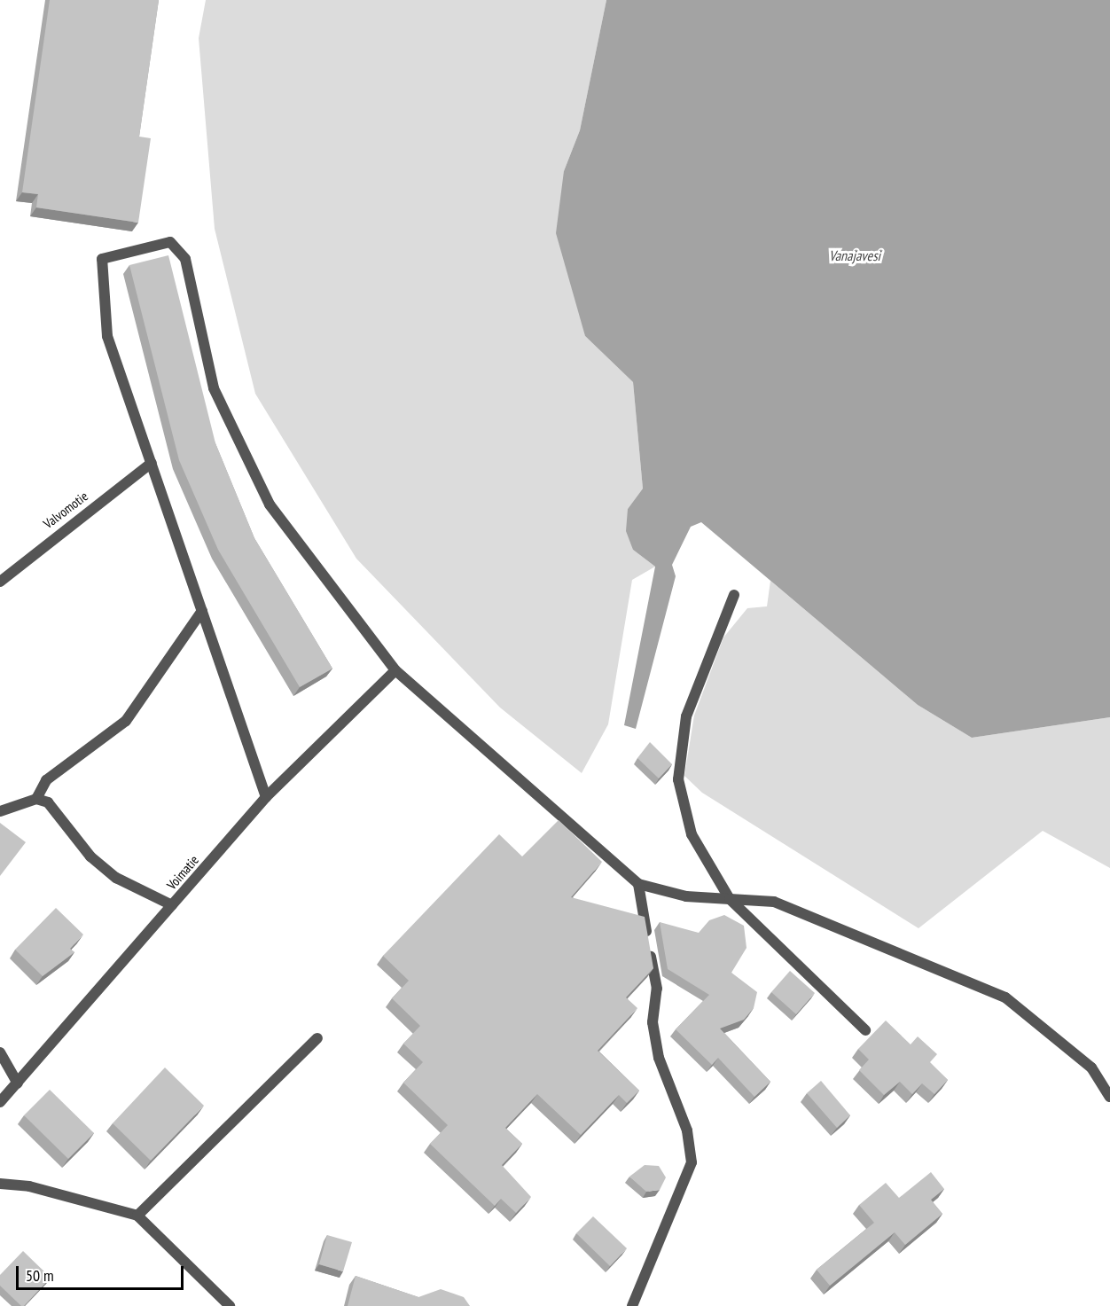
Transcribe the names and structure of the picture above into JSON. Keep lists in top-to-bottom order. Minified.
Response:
{"streets":{"street":["Valvomotie","Voimatie"]},"water":["Vanajavesi"],"scale_bar":"50 m"}
